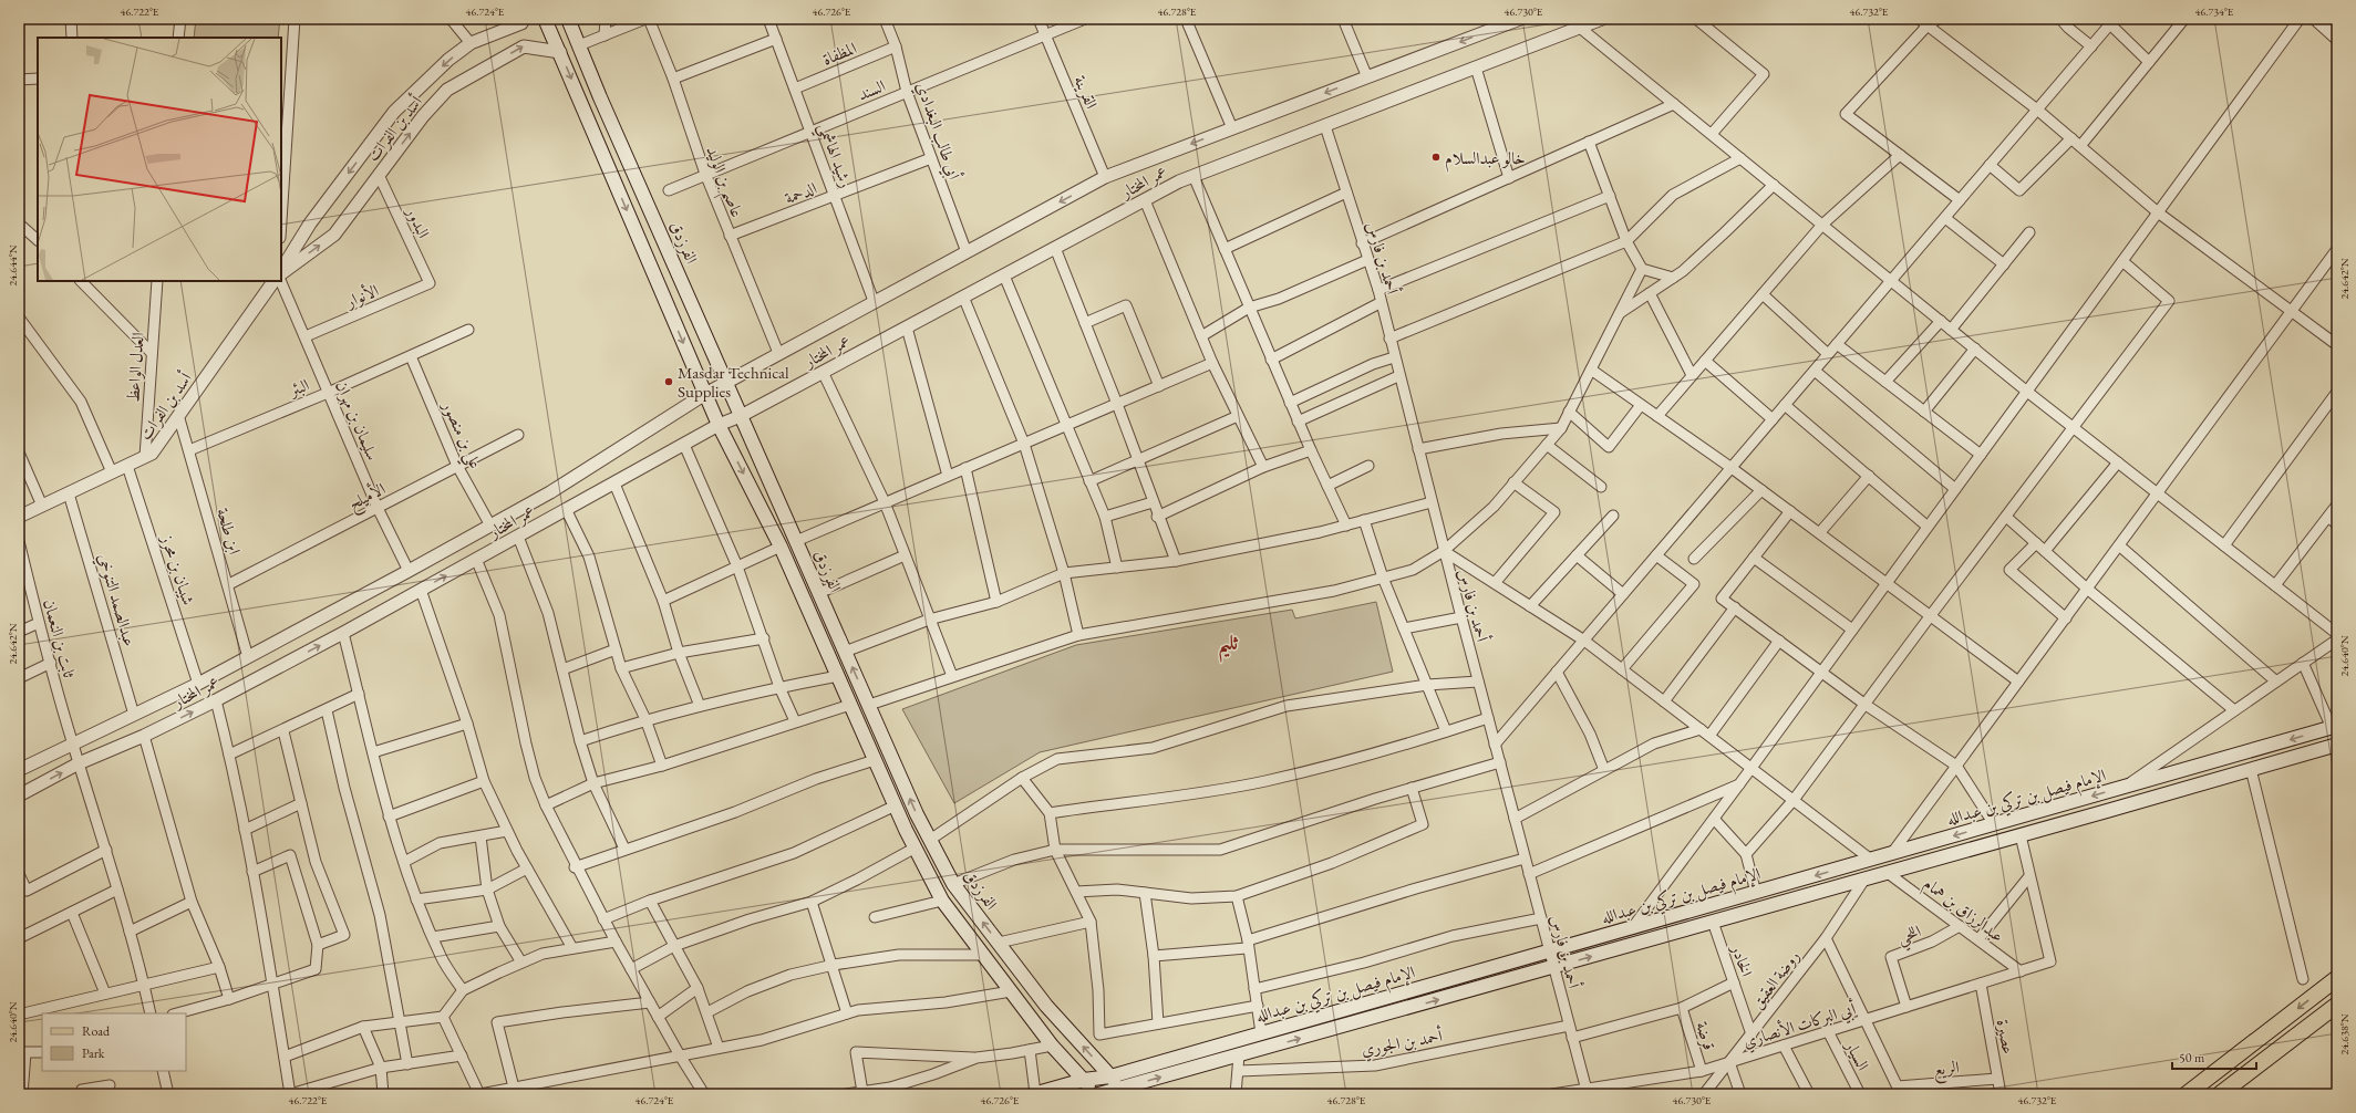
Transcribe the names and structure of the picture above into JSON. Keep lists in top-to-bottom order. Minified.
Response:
{"streets":{"main road":["الفرزدق","الإمام فيصل بن تركي بن عبدالله"],"street":["المظفاة","السند","القرينة","أسد بن الفرات","أبي طالب البغدادي","رشيد الهاشمي","عاصم بن الوليد","عمر المختار","الدحمة","البدور","أحمد بن فارس","الأنوار","العدل الواعظ","البئر","سليمان بن مهران","علي بن منصور","الأميلح","ابن طلحة","شيبان بن محرز","عبدالصمد التنوخي","ثابت بن النعمان","عبدالرزاق بن همام","اللحي","الخادر","روضة العقيق","أبي البركات الأنصاري","قرضة","عصيرة","أحمد بن الجوري","السيار","الريع"]},"crossings":[["المظفاة","أبي طالب البغدادي"],["المظفاة","رشيد الهاشمي"],["السند","القرينة"],["السند","أبي طالب البغدادي"],["السند","رشيد الهاشمي"],["السند","عاصم بن الوليد"],["القرينة","عمر المختار"],["أسد بن الفرات","البدور"],["أسد بن الفرات","الفرزدق"],["أسد بن الفرات","العدل الواعظ"],["أسد بن الفرات","ابن طلحة"],["أسد بن الفرات","شيبان بن محرز"],["أسد بن الفرات","عبدالصمد التنوخي"],["أبي طالب البغدادي","عمر المختار"],["أبي طالب البغدادي","الدحمة"],["رشيد الهاشمي","عمر المختار"],["رشيد الهاشمي","الدحمة"],["عاصم بن الوليد","عمر المختار"],["عاصم بن الوليد","الدحمة"],["عمر المختار","الفرزدق"],["عمر المختار","أحمد بن فارس"],["عمر المختار","سليمان بن مهران"],["عمر المختار","علي بن منصور"],["عمر المختار","ابن طلحة"],["عمر المختار","شيبان بن محرز"],["عمر المختار","عبدالصمد التنوخي"],["عمر المختار","ثابت بن النعمان"],["البدور","الأنوار"],["الفرزدق","الإمام فيصل بن تركي بن عبدالله"],["أحمد بن فارس","الإمام فيصل بن تركي بن عبدالله"],["أحمد بن فارس","أبي البركات الأنصاري"],["أحمد بن فارس","أحمد بن الجوري"],["الأنوار","سليمان بن مهران"],["البئر","سليمان بن مهران"],["البئر","علي بن منصور"],["البئر","ابن طلحة"],["سليمان بن مهران","الأميلح"],["علي بن منصور","الأميلح"],["الأميلح","ابن طلحة"],["الإمام فيصل بن تركي بن عبدالله","عبدالرزاق بن همام"],["الإمام فيصل بن تركي بن عبدالله","الخادر"],["الإمام فيصل بن تركي بن عبدالله","روضة العقيق"],["عبدالرزاق بن همام","اللحي"],["عبدالرزاق بن همام","أبي البركات الأنصاري"],["اللحي","أبي البركات الأنصاري"],["الخادر","روضة العقيق"],["روضة العقيق","أبي البركات الأنصاري"],["روضة العقيق","قرضة"],["أبي البركات الأنصاري","قرضة"],["أبي البركات الأنصاري","عصيرة"],["أبي البركات الأنصاري","السيار"],["عصيرة","الريع"]],"districts":["ثليم"],"places":["خالو عبدالسلام","Masdar Technical Supplies"],"legend":["Road","Park"],"scale_bar":"50 m","coordinates":["46.722°E","46.724°E","46.726°E","46.728°E","46.730°E","46.732°E","46.734°E","24.644°N","24.642°N","24.640°N","24.638°N"]}
